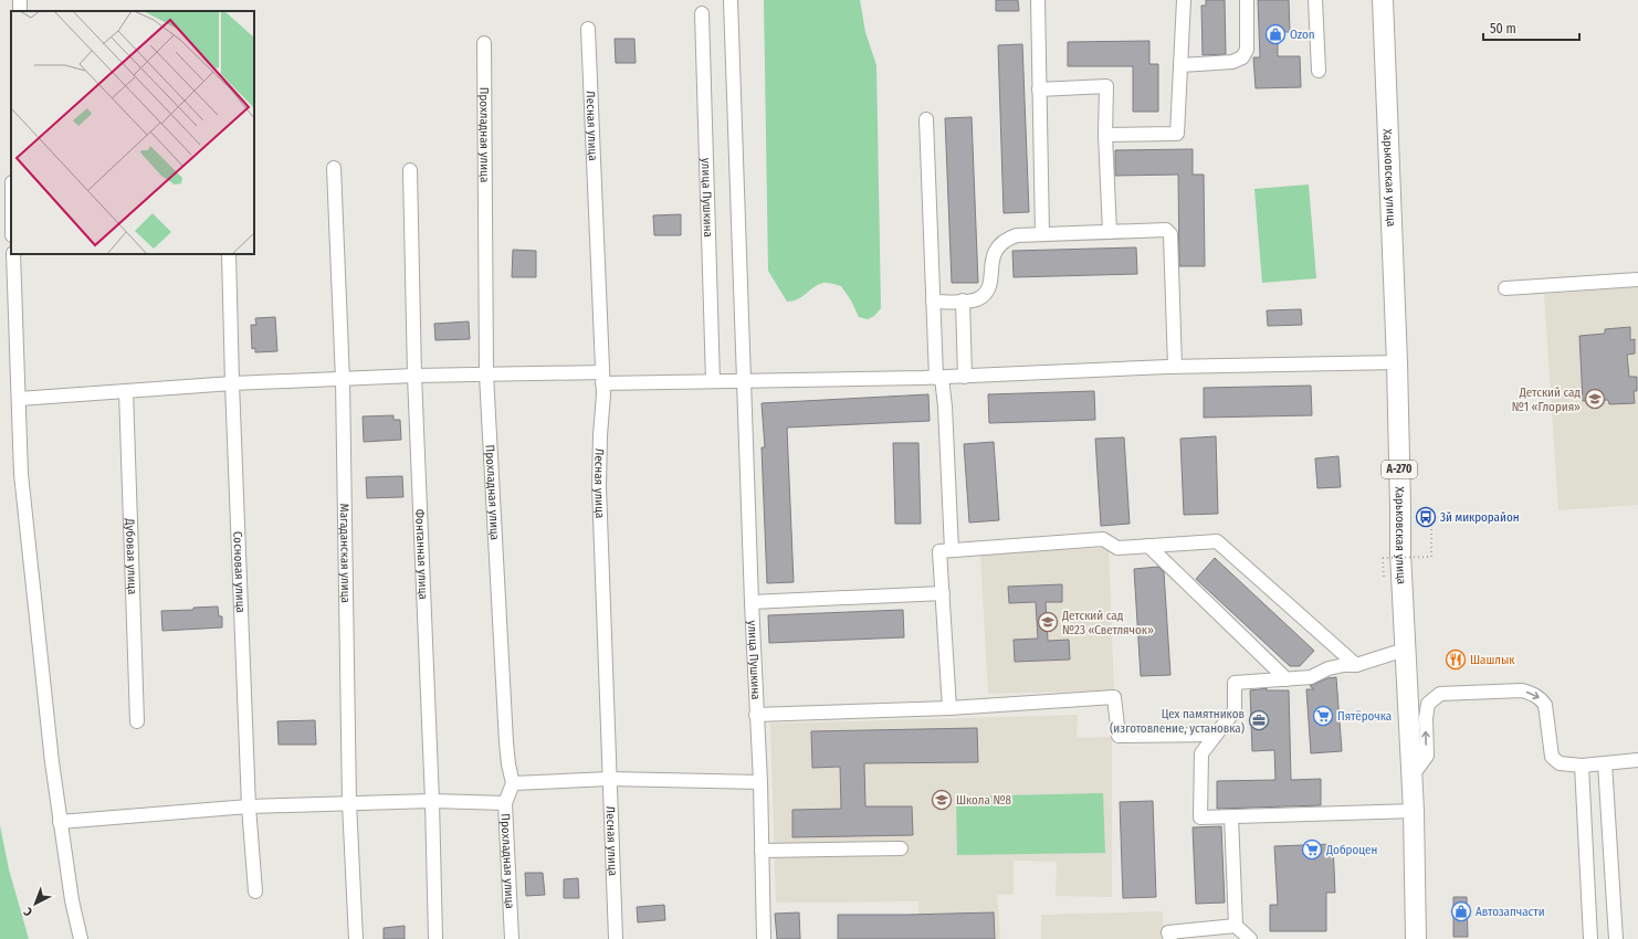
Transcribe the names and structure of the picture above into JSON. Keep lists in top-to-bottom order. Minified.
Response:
{"streets":{"highway":["Харьковская улица","А-270"],"street":["Лесная улица","Прохладная улица","улица Пушкина","Магаданская улица","Фонтанная улица","Дубовая улица","Сосновая улица"]},"places":{"shop":["Ozon","Автозапчасти"],"school or university":["Детский сад №1 «Глория»","Детский сад №23 «Светлячок»","Школа №8"],"bus stop":["3й микрорайон"],"restaurant":["Шашлык"],"supermarket":["Пятёрочка","Доброцен"],"office":["Цех памятников (изготовление, установка)"]},"scale_bar":"50 m","north":"bottom left"}
